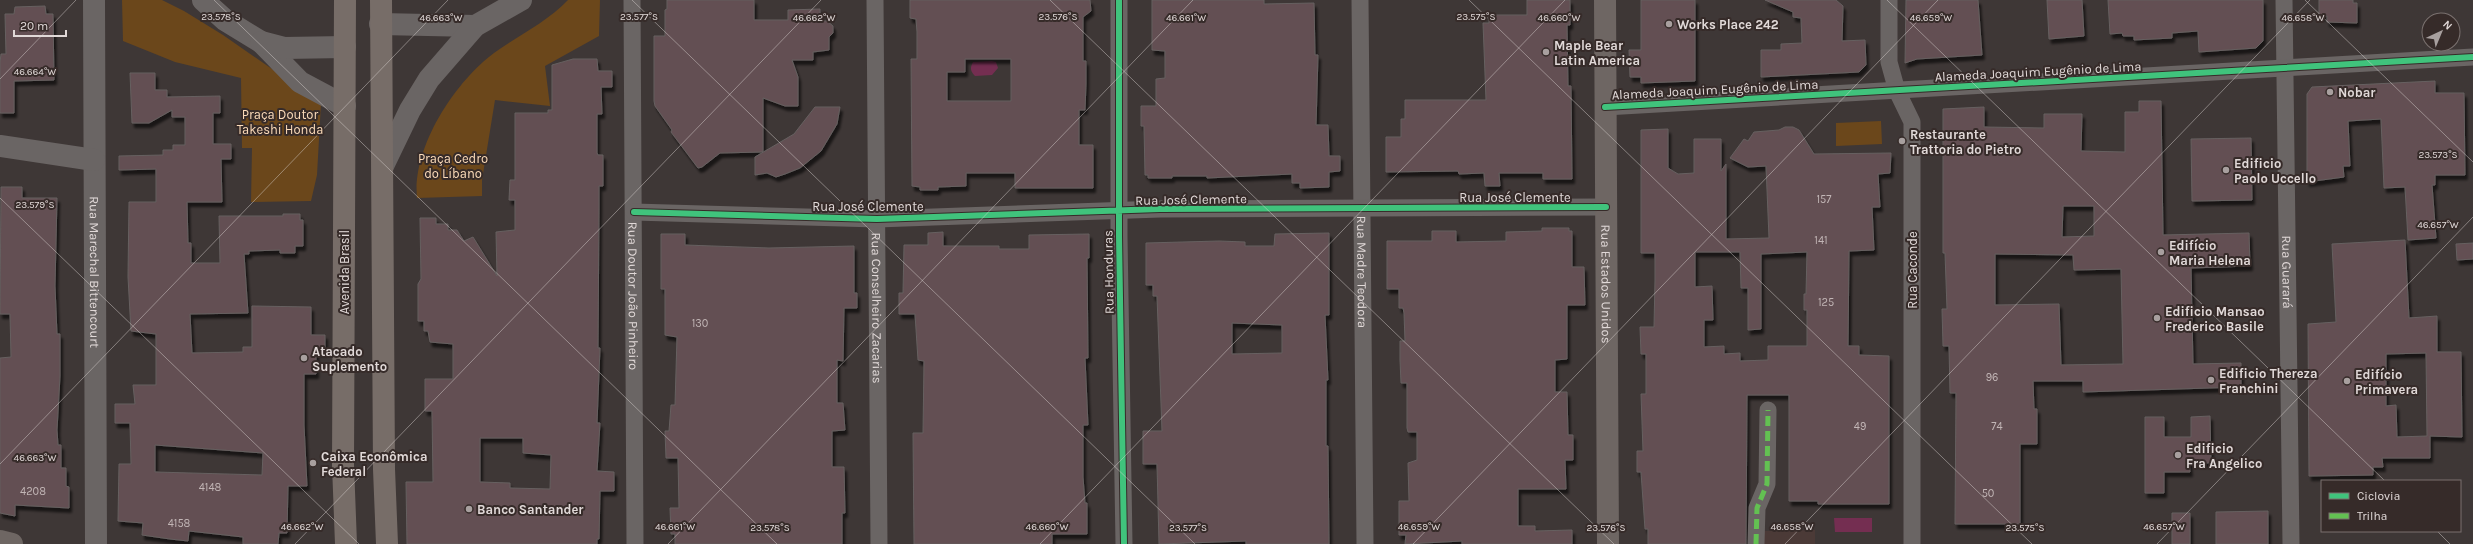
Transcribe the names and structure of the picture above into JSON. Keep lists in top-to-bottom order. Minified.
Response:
{"streets":{"main road":["Avenida Brasil","Rua Estados Unidos"],"street":["Alameda Joaquim Eugênio de Lima","Rua José Clemente","Rua Caconde","Rua Marechal Bittencourt","Rua Honduras","Rua Madre Teodora","Rua Guarará","Rua Doutor João Pinheiro","Rua Conselheiro Zacarias"]},"crossings":[["Alameda Joaquim Eugênio de Lima","Rua Caconde"],["Alameda Joaquim Eugênio de Lima","Rua Guarará"],["Alameda Joaquim Eugênio de Lima","Rua Estados Unidos"],["Rua José Clemente","Rua Honduras"],["Rua José Clemente","Rua Madre Teodora"],["Rua José Clemente","Rua Estados Unidos"],["Rua José Clemente","Rua Doutor João Pinheiro"],["Rua José Clemente","Rua Conselheiro Zacarias"]],"parks":["Praça Doutor Takeshi Honda","Praça Cedro do Líbano"],"places":["Works Place 242","Maple Bear Latin America","Nobar","Restaurante Trattoria do Pietro","Edificio Paolo Uccello","Edifício Maria Helena","Edificio Mansao Frederico Basile","Atacado Suplemento","Edificio Thereza Franchini","Edifício Primavera","Edificio Fra Angelico","Caixa Econômica Federal","Banco Santander"],"house_numbers":["157","141","125","130","96","49","74","4148","4208","50","4158"],"legend":["Ciclovia","Trilha"],"scale_bar":"20 m","north":"top right","coordinates":["23.578°S","23.577°S","23.576°S","23.575°S","46.658°W","46.663°W","46.662°W","46.661°W","46.660°W","46.659°W","46.664°W","23.573°S","23.579°S","46.657°W"]}
